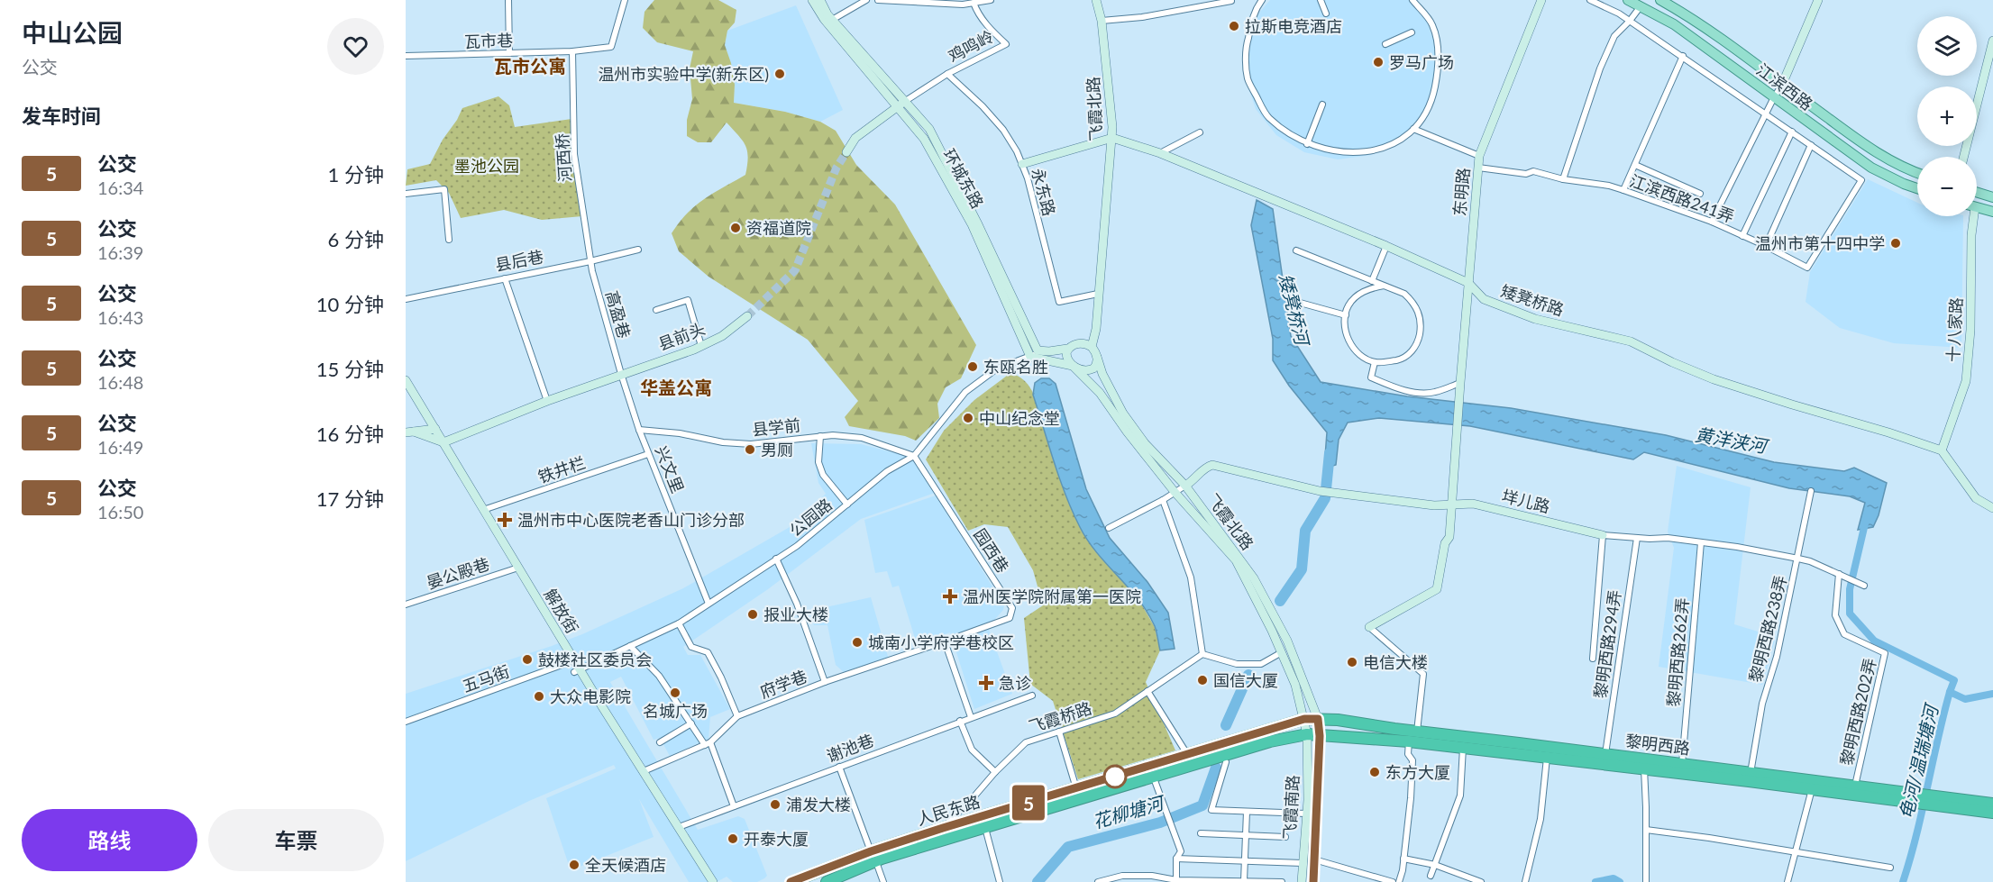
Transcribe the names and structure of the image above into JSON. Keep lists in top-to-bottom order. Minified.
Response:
{"streets":{"highway":["黎明西路","人民东路"],"main road":["江滨西路"],"street":["瓦市巷","鸡鸣岭","飞霞北路","河西桥","环城东路","永东路","东明路","江滨西路241弄","县后巷","矮凳桥路","高盈巷","十八家路","县前头","县学前","铁井栏","兴文里","垟儿路","公园路","园西巷","晏公殿巷","解放街","黎明西路238弄","黎明西路294弄","黎明西路262弄","五马街","府学巷","黎明西路202弄","飞霞桥路","谢池巷","飞霞南路"]},"crossings":[["瓦市巷","河西桥"],["鸡鸣岭","环城东路"],["鸡鸣岭","永东路"],["飞霞北路","永东路"],["飞霞北路","矮凳桥路"],["飞霞北路","垟儿路"],["飞霞北路","黎明西路"],["飞霞北路","飞霞南路"],["飞霞北路","人民东路"],["河西桥","县后巷"],["河西桥","高盈巷"],["环城东路","公园路"],["东明路","江滨西路241弄"],["东明路","矮凳桥路"],["东明路","垟儿路"],["县后巷","高盈巷"],["矮凳桥路","十八家路"],["高盈巷","县前头"],["高盈巷","兴文里"],["县前头","兴文里"],["县学前","兴文里"],["县学前","公园路"],["县学前","园西巷"],["铁井栏","兴文里"],["铁井栏","解放街"],["兴文里","公园路"],["垟儿路","黎明西路238弄"],["垟儿路","黎明西路294弄"],["垟儿路","黎明西路262弄"],["垟儿路","黎明西路202弄"],["公园路","园西巷"],["公园路","解放街"],["园西巷","府学巷"],["晏公殿巷","解放街"],["解放街","五马街"],["解放街","府学巷"],["解放街","谢池巷"],["黎明西路238弄","黎明西路"],["黎明西路294弄","黎明西路"],["黎明西路262弄","黎明西路"],["黎明西路202弄","黎明西路"],["飞霞桥路","人民东路"],["黎明西路","飞霞南路"],["黎明西路","人民东路"],["飞霞南路","人民东路"]],"districts":["瓦市公寓","华盖公寓"],"water":["矮凳桥河","黄洋浃河","龟河/温瑞塘河","花柳塘河"],"parks":["墨池公园"],"places":{"other":["拉斯电竞酒店","罗马广场","温州市实验中学(新东区)","资福道院","温州市第十四中学","东瓯名胜","中山纪念堂","男厕","报业大楼","城南小学府学巷校区","鼓楼社区委员会","电信大楼","国信大厦","名城广场","大众电影院","东方大厦","浦发大楼","开泰大厦","全天候酒店"],"health":["温州市中心医院老香山门诊分部","温州医学院附属第一医院","急诊"]},"lines":["bus line 5"],"page":{"heading":[["中山公园","公交"],"发车时间"],"on_map":"5","map_buttons":["+","−"],"list":[{"mark":"5","name":"公交","note":"16:34","value":"1 分钟"},{"mark":"5","name":"公交","note":"16:39","value":"6 分钟"},{"mark":"5","name":"公交","note":"16:43","value":"10 分钟"},{"mark":"5","name":"公交","note":"16:48","value":"15 分钟"},{"mark":"5","name":"公交","note":"16:49","value":"16 分钟"},{"mark":"5","name":"公交","note":"16:50","value":"17 分钟"}],"buttons":["路线","车票"]}}
